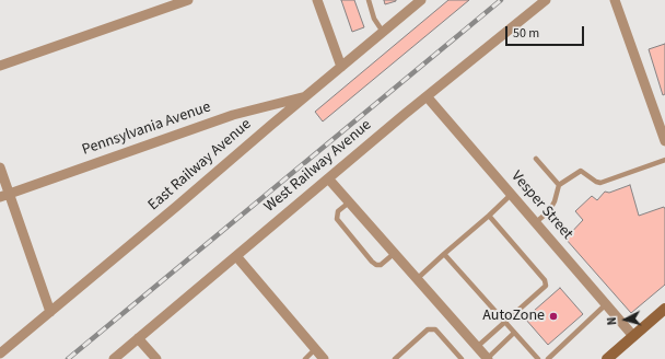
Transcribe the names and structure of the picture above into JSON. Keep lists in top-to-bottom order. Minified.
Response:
{"streets":{"street":["Pennsylvania Avenue","East Railway Avenue","West Railway Avenue","Vesper Street"]},"crossings":[["Pennsylvania Avenue","East Railway Avenue"],["West Railway Avenue","Vesper Street"]],"places":["AutoZone"],"scale_bar":"50 m","north":"left"}
